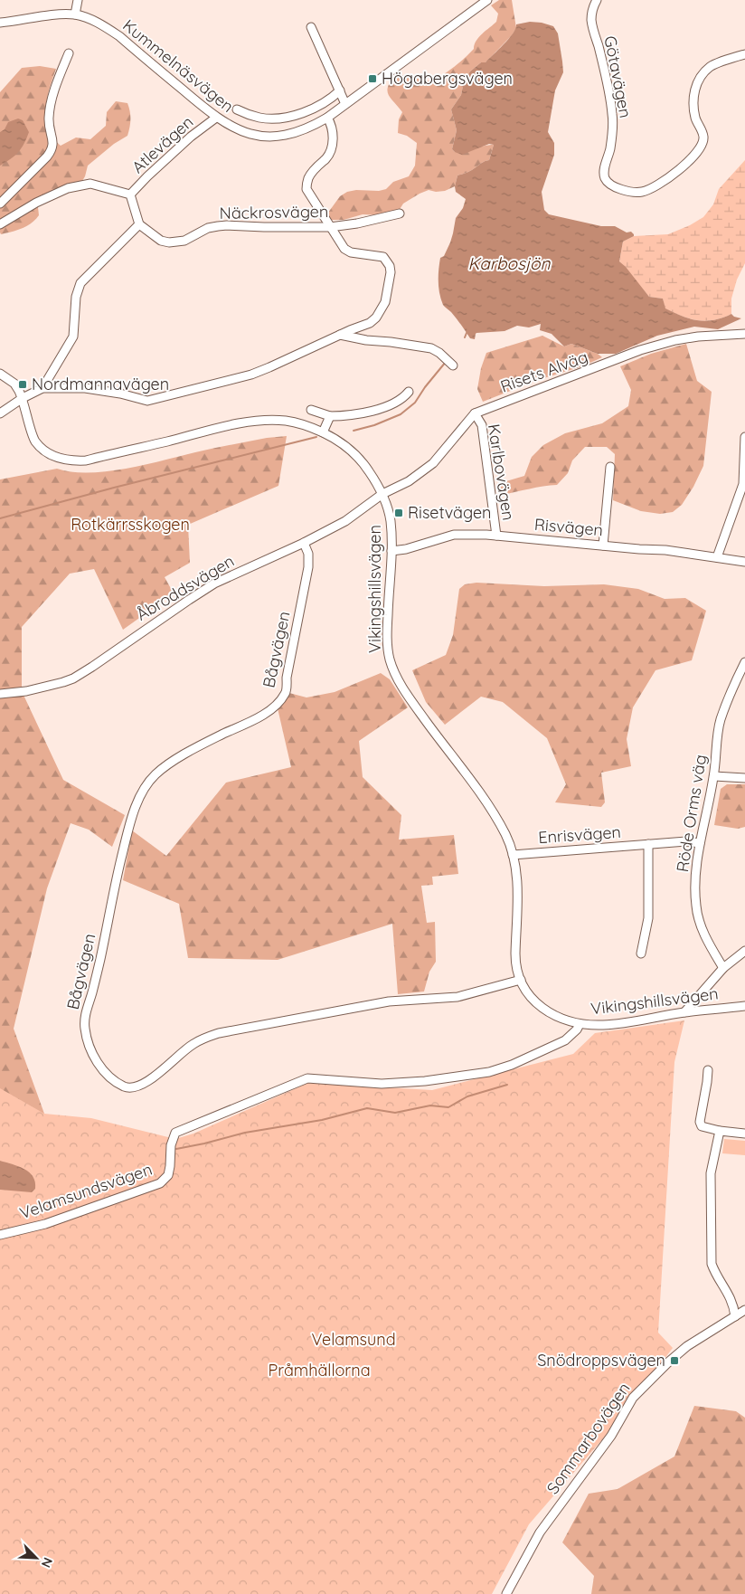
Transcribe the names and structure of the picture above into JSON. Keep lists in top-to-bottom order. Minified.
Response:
{"streets":{"street":["Kummelnäsvägen","Götavägen","Atlevägen","Näckrosvägen","Risets Alväg","Karlbovägen","Risvägen","Åbroddsvägen","Vikingshillsvägen","Bågvägen","Röde Orms väg","Enrisvägen","Velamsundsvägen","Sommarbovägen"]},"crossings":[["Kummelnäsvägen","Atlevägen"],["Risets Alväg","Karlbovägen"],["Risets Alväg","Åbroddsvägen"],["Risets Alväg","Vikingshillsvägen"],["Karlbovägen","Risvägen"],["Risvägen","Vikingshillsvägen"],["Åbroddsvägen","Vikingshillsvägen"],["Åbroddsvägen","Bågvägen"],["Vikingshillsvägen","Bågvägen"],["Vikingshillsvägen","Enrisvägen"],["Vikingshillsvägen","Velamsundsvägen"],["Röde Orms väg","Enrisvägen"]],"water":["Karbosjön"],"parks":["Rotkärrsskogen","Velamsund","Pråmhällorna"],"places":{"transit":["Högabergsvägen","Nordmannavägen","Risetvägen","Snödroppsvägen"]},"north":"bottom right"}
